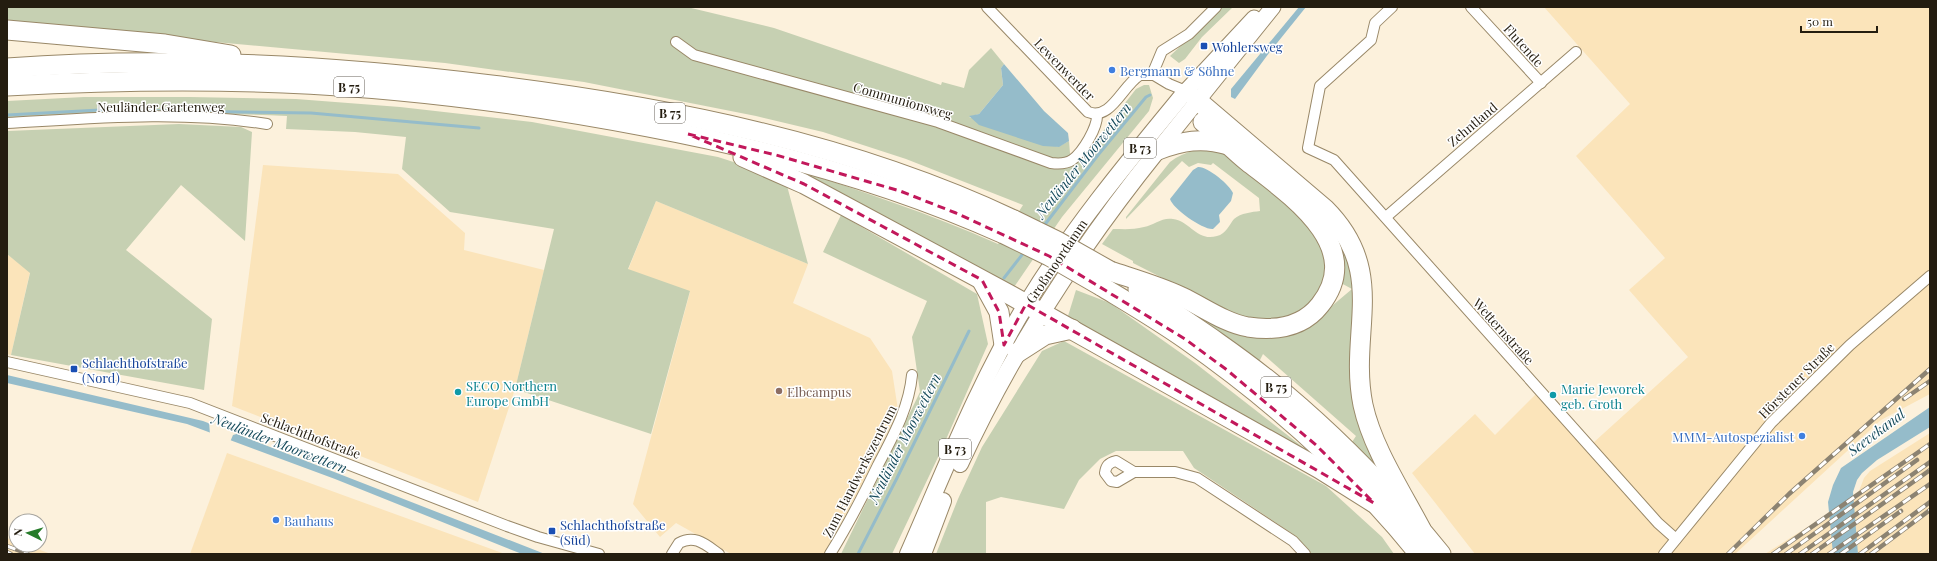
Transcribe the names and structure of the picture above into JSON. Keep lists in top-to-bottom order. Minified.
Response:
{"streets":{"highway":["B 75"],"main road":["B 73","Großmoordamm"],"street":["Flutende","Lewenwerder","Communionsweg","Neuländer Gartenweg","Zehntland","Wetternstraße","Hörstener Straße","Schlachthofstraße","Zum Handwerkszentrum"]},"crossings":[["Flutende","Zehntland"],["Lewenwerder","Communionsweg"],["B 75","Großmoordamm"],["Zehntland","Wetternstraße"],["Wetternstraße","Hörstener Straße"]],"water":["Neuländer Moorwettern","Seevekanal"],"places":{"transit":["Wohlersweg","Schlachthofstraße (Nord)","Schlachthofstraße (Süd)"],"other":["Bergmann & Söhne","Elbcampus","SECO Northern Europe GmbH","Marie Jeworek geb. Groth","MMM-Autospezialist","Bauhaus"]},"scale_bar":"50 m","north":"left"}
